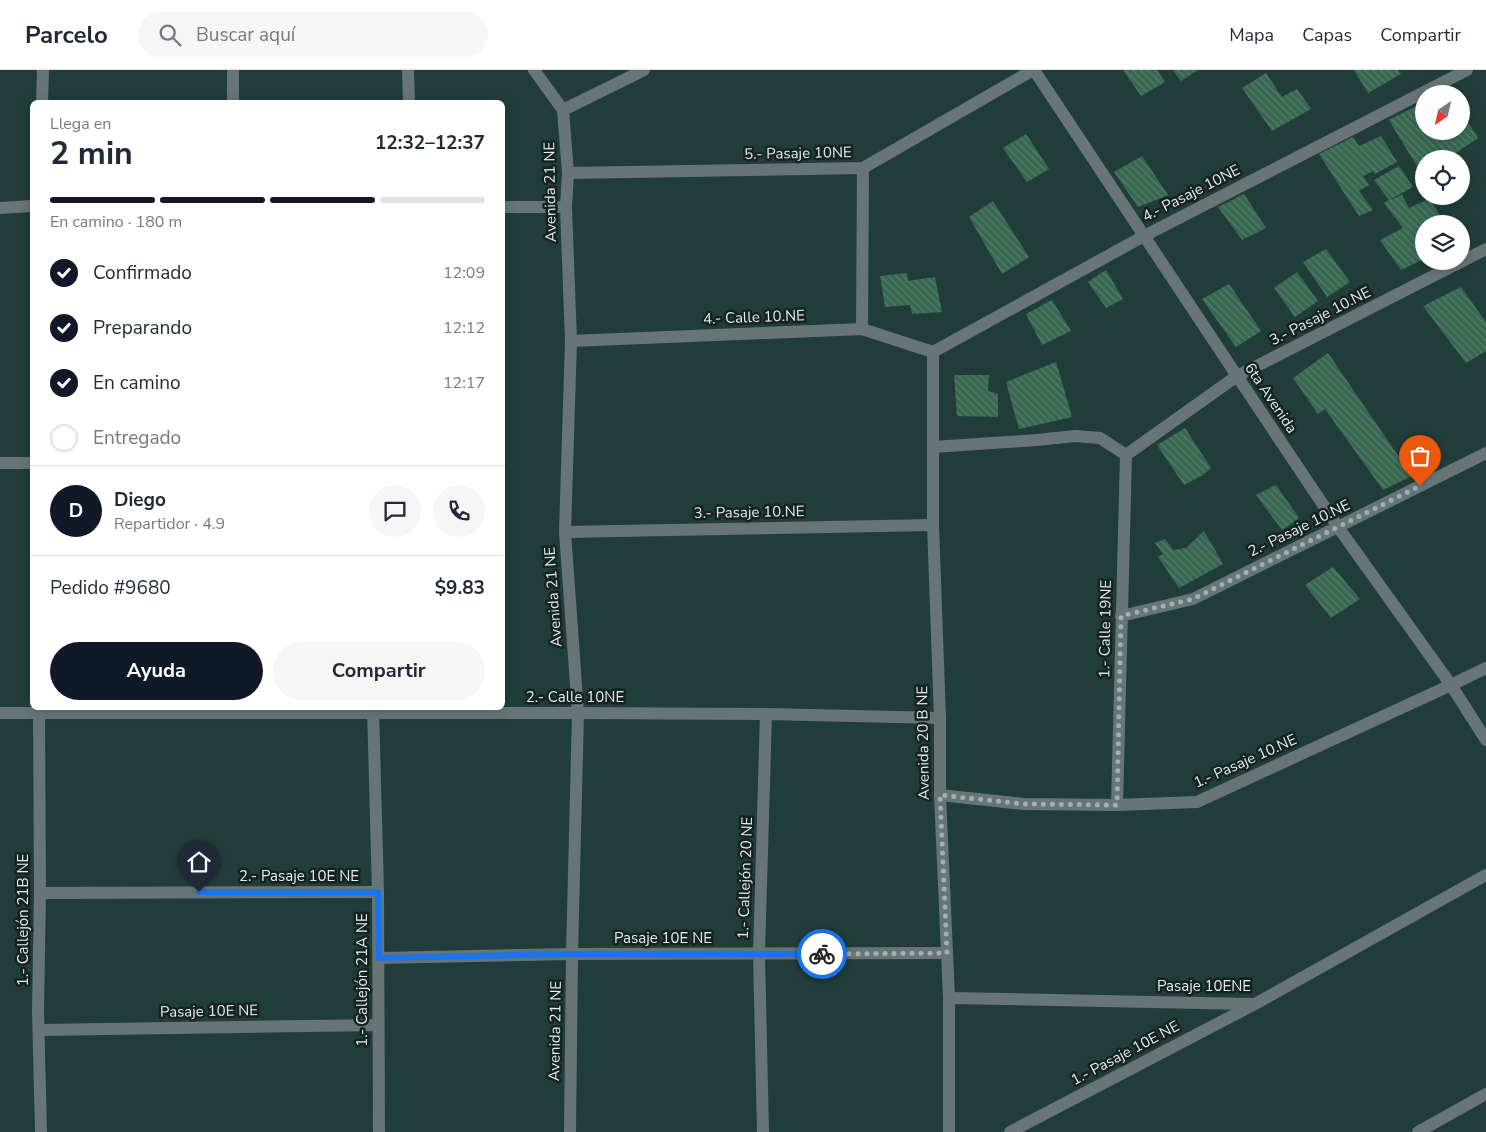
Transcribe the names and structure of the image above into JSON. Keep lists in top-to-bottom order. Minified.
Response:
{"streets":{"street":["5.- Pasaje 10NE","Avenida 21 NE","4.- Pasaje 10NE","3.- Pasaje 10.NE","4.- Calle 10.NE","6ta Avenida","2.- Pasaje 10.NE","1.- Calle 19NE","2.- Calle 10NE","Avenida 20 B NE","1.- Pasaje 10.NE","2.- Pasaje 10E NE","1.- Callejón 20 NE","1.- Callejón 21B NE","Pasaje 10E NE","1.- Callejón 21A NE","Pasaje 10ENE","1.- Pasaje 10E NE"]},"crossings":[["5.- Pasaje 10NE","Avenida 21 NE"],["5.- Pasaje 10NE","6ta Avenida"],["Avenida 21 NE","3.- Pasaje 10.NE"],["Avenida 21 NE","4.- Calle 10.NE"],["Avenida 21 NE","2.- Calle 10NE"],["Avenida 21 NE","Pasaje 10E NE"],["4.- Pasaje 10NE","4.- Calle 10.NE"],["4.- Pasaje 10NE","6ta Avenida"],["4.- Pasaje 10NE","Avenida 20 B NE"],["3.- Pasaje 10.NE","6ta Avenida"],["3.- Pasaje 10.NE","1.- Calle 19NE"],["3.- Pasaje 10.NE","Avenida 20 B NE"],["4.- Calle 10.NE","Avenida 20 B NE"],["6ta Avenida","2.- Pasaje 10.NE"],["6ta Avenida","1.- Pasaje 10.NE"],["2.- Pasaje 10.NE","1.- Calle 19NE"],["1.- Calle 19NE","1.- Pasaje 10.NE"],["2.- Calle 10NE","Avenida 20 B NE"],["2.- Calle 10NE","1.- Callejón 20 NE"],["2.- Calle 10NE","1.- Callejón 21B NE"],["2.- Calle 10NE","1.- Callejón 21A NE"],["Avenida 20 B NE","1.- Pasaje 10.NE"],["Avenida 20 B NE","Pasaje 10E NE"],["Avenida 20 B NE","Pasaje 10ENE"],["2.- Pasaje 10E NE","1.- Callejón 21B NE"],["2.- Pasaje 10E NE","1.- Callejón 21A NE"],["1.- Callejón 20 NE","Pasaje 10E NE"],["1.- Callejón 21B NE","Pasaje 10E NE"],["Pasaje 10E NE","1.- Callejón 21A NE"],["Pasaje 10ENE","1.- Pasaje 10E NE"]],"north":"bottom left","page":{"header":"Parcelo","search":"Buscar aquí","nav":["Mapa","Capas","Compartir"],"heading":["2 min","Llega en","12:32–12:37"],"panel":["Diego","Repartidor · 4.9","Pedido #9680","$9.83"],"bar":"En camino · 180 m","list":[["Confirmado","12:09"],["Preparando","12:12"],["En camino","12:17"],"Entregado"],"round":"D","buttons":["Ayuda","Compartir"]}}
